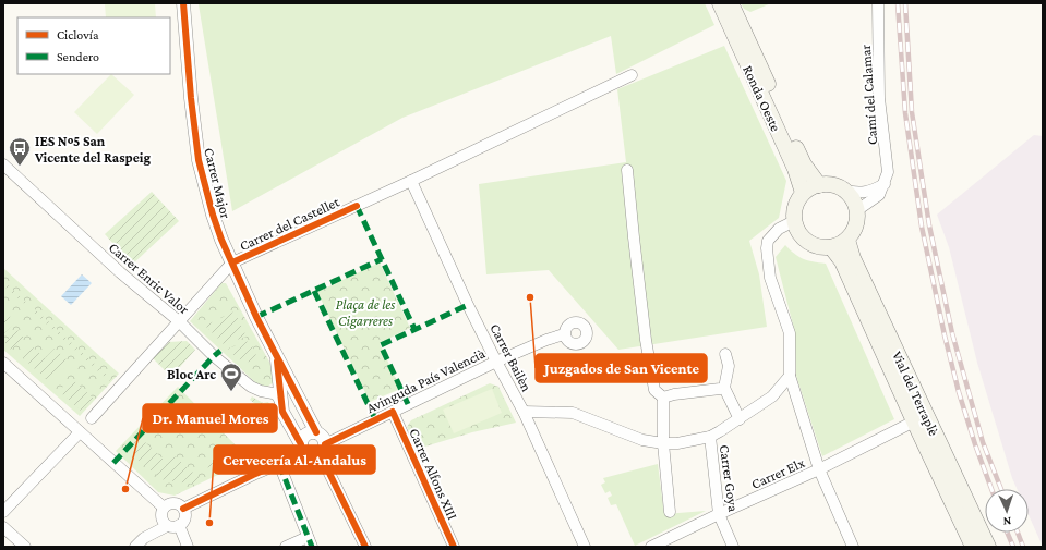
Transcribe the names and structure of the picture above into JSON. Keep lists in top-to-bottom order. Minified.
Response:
{"streets":{"main road":["Ronda Oeste","Vial del Terraplè"],"street":["Camí del Calamar","Carrer Major","Carrer del Castellet","Carrer Enric Valor","Carrer Bailèn","Avinguda País Valencià","Carrer Elx","Carrer Alfons XIII","Carrer Goya"]},"crossings":[["Ronda Oeste","Vial del Terraplè"],["Carrer Major","Carrer del Castellet"],["Carrer Major","Carrer Enric Valor"],["Carrer Major","Avinguda País Valencià"],["Carrer del Castellet","Carrer Bailèn"],["Carrer Bailèn","Avinguda País Valencià"],["Avinguda País Valencià","Carrer Alfons XIII"],["Vial del Terraplè","Carrer Elx"],["Carrer Elx","Carrer Goya"]],"parks":["Plaça de les Cigarreres"],"places":{"bus stop":["IES Nº5 San Vicente del Raspeig"],"other":["Juzgados de San Vicente","Dr. Manuel Mores","Cervecería Al-Andalus"],"sports":["Bloc Arc"]},"legend":["Ciclovía","Sendero"],"north":"bottom"}
